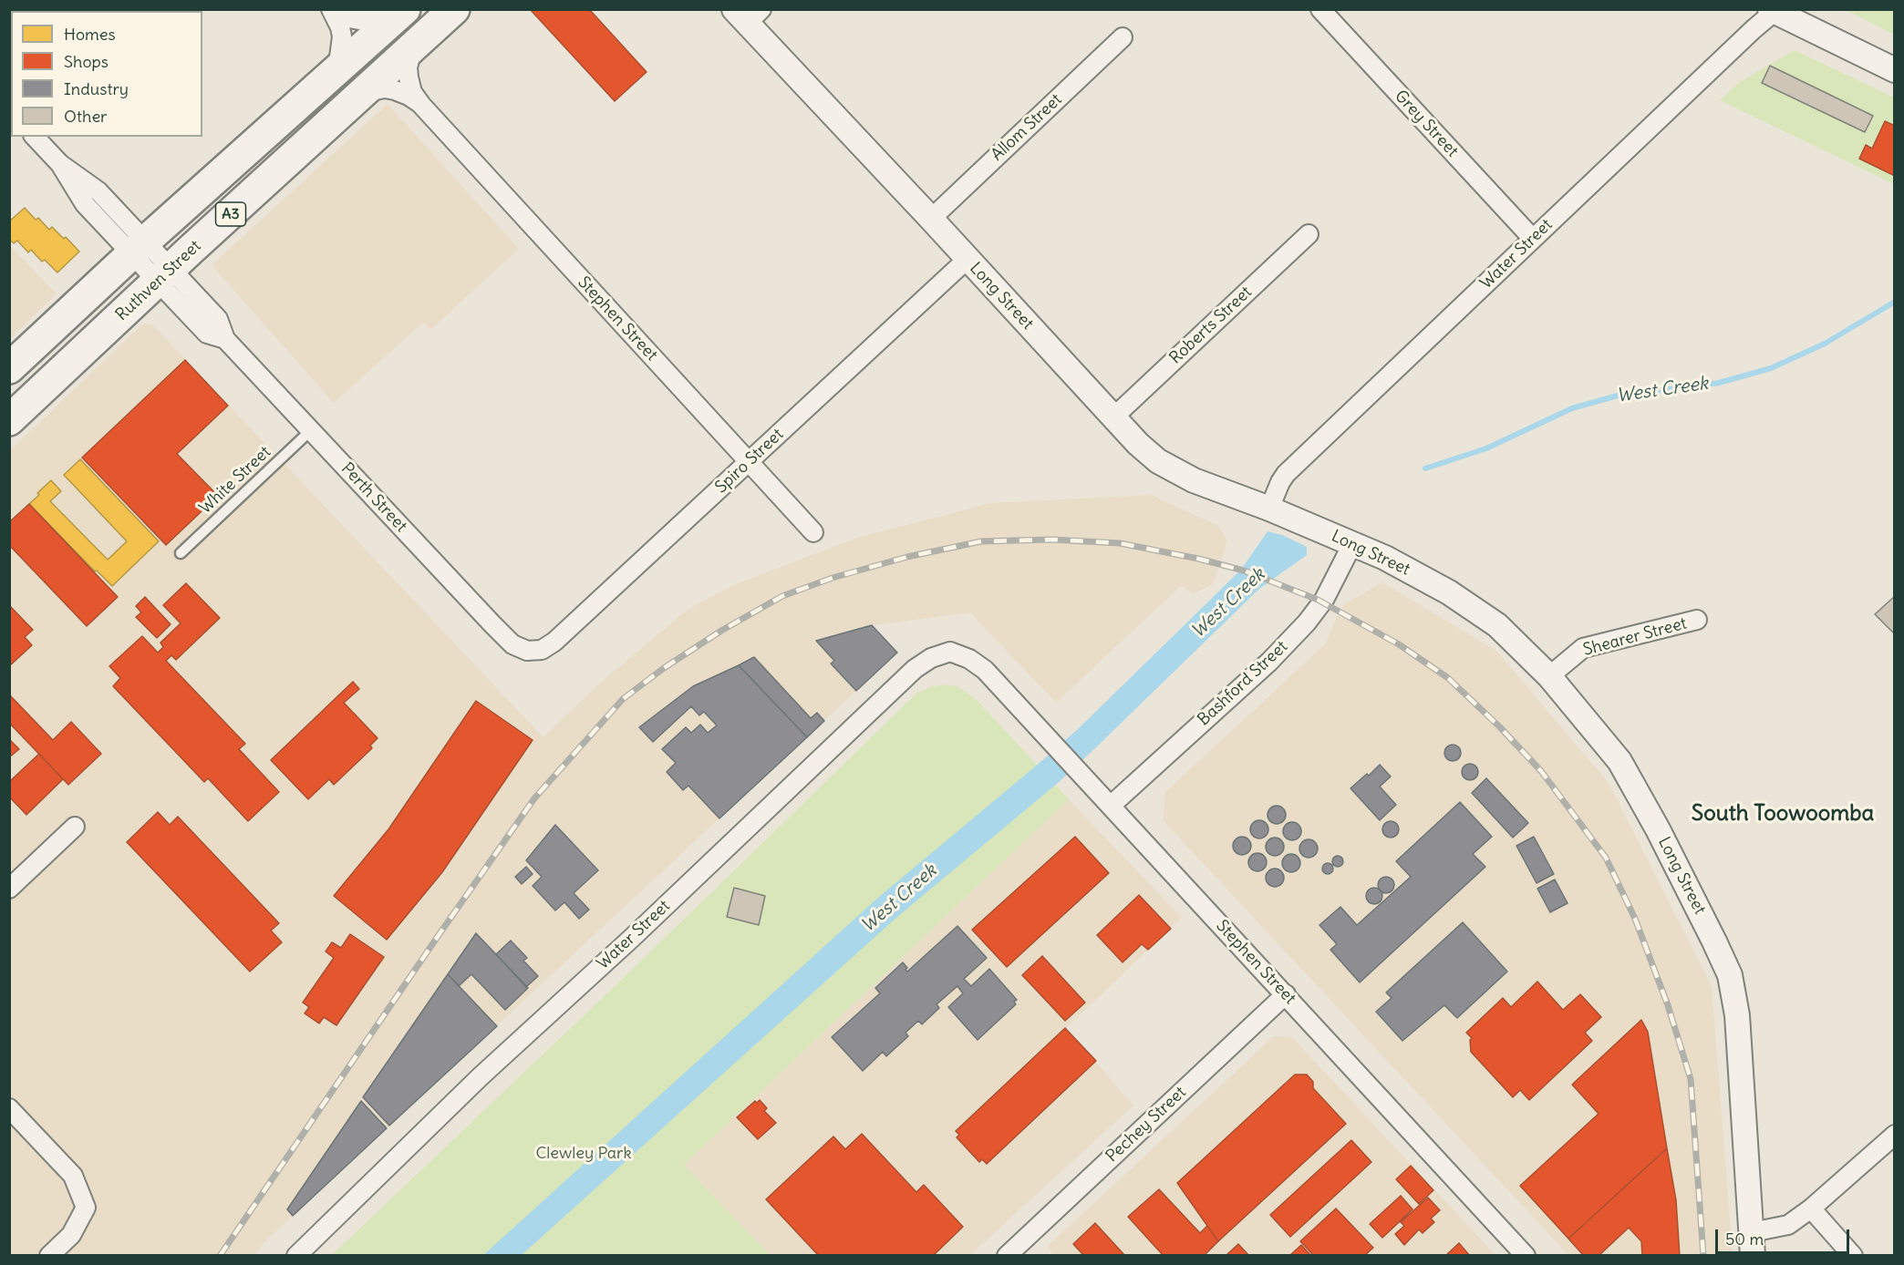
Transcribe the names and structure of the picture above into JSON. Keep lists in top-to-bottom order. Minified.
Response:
{"streets":{"highway":["A3","Ruthven Street"],"street":["Grey Street","Allom Street","Water Street","Long Street","Stephen Street","Roberts Street","Spiro Street","Perth Street","Shearer Street","Bashford Street","Pechey Street"],"lane":["White Street"]},"crossings":[["Grey Street","Water Street"],["Allom Street","Long Street"],["A3","Perth Street"],["Water Street","Long Street"],["Water Street","Stephen Street"],["Ruthven Street","Stephen Street"],["Ruthven Street","Perth Street"],["Long Street","Roberts Street"],["Long Street","Spiro Street"],["Long Street","Shearer Street"],["Long Street","Bashford Street"],["Stephen Street","Spiro Street"],["Stephen Street","Bashford Street"],["Stephen Street","Pechey Street"],["Spiro Street","Perth Street"],["White Street","Perth Street"]],"districts":["South Toowoomba"],"water":["West Creek"],"parks":["Clewley Park"],"legend":["Homes","Shops","Industry","Other"],"scale_bar":"50 m"}
